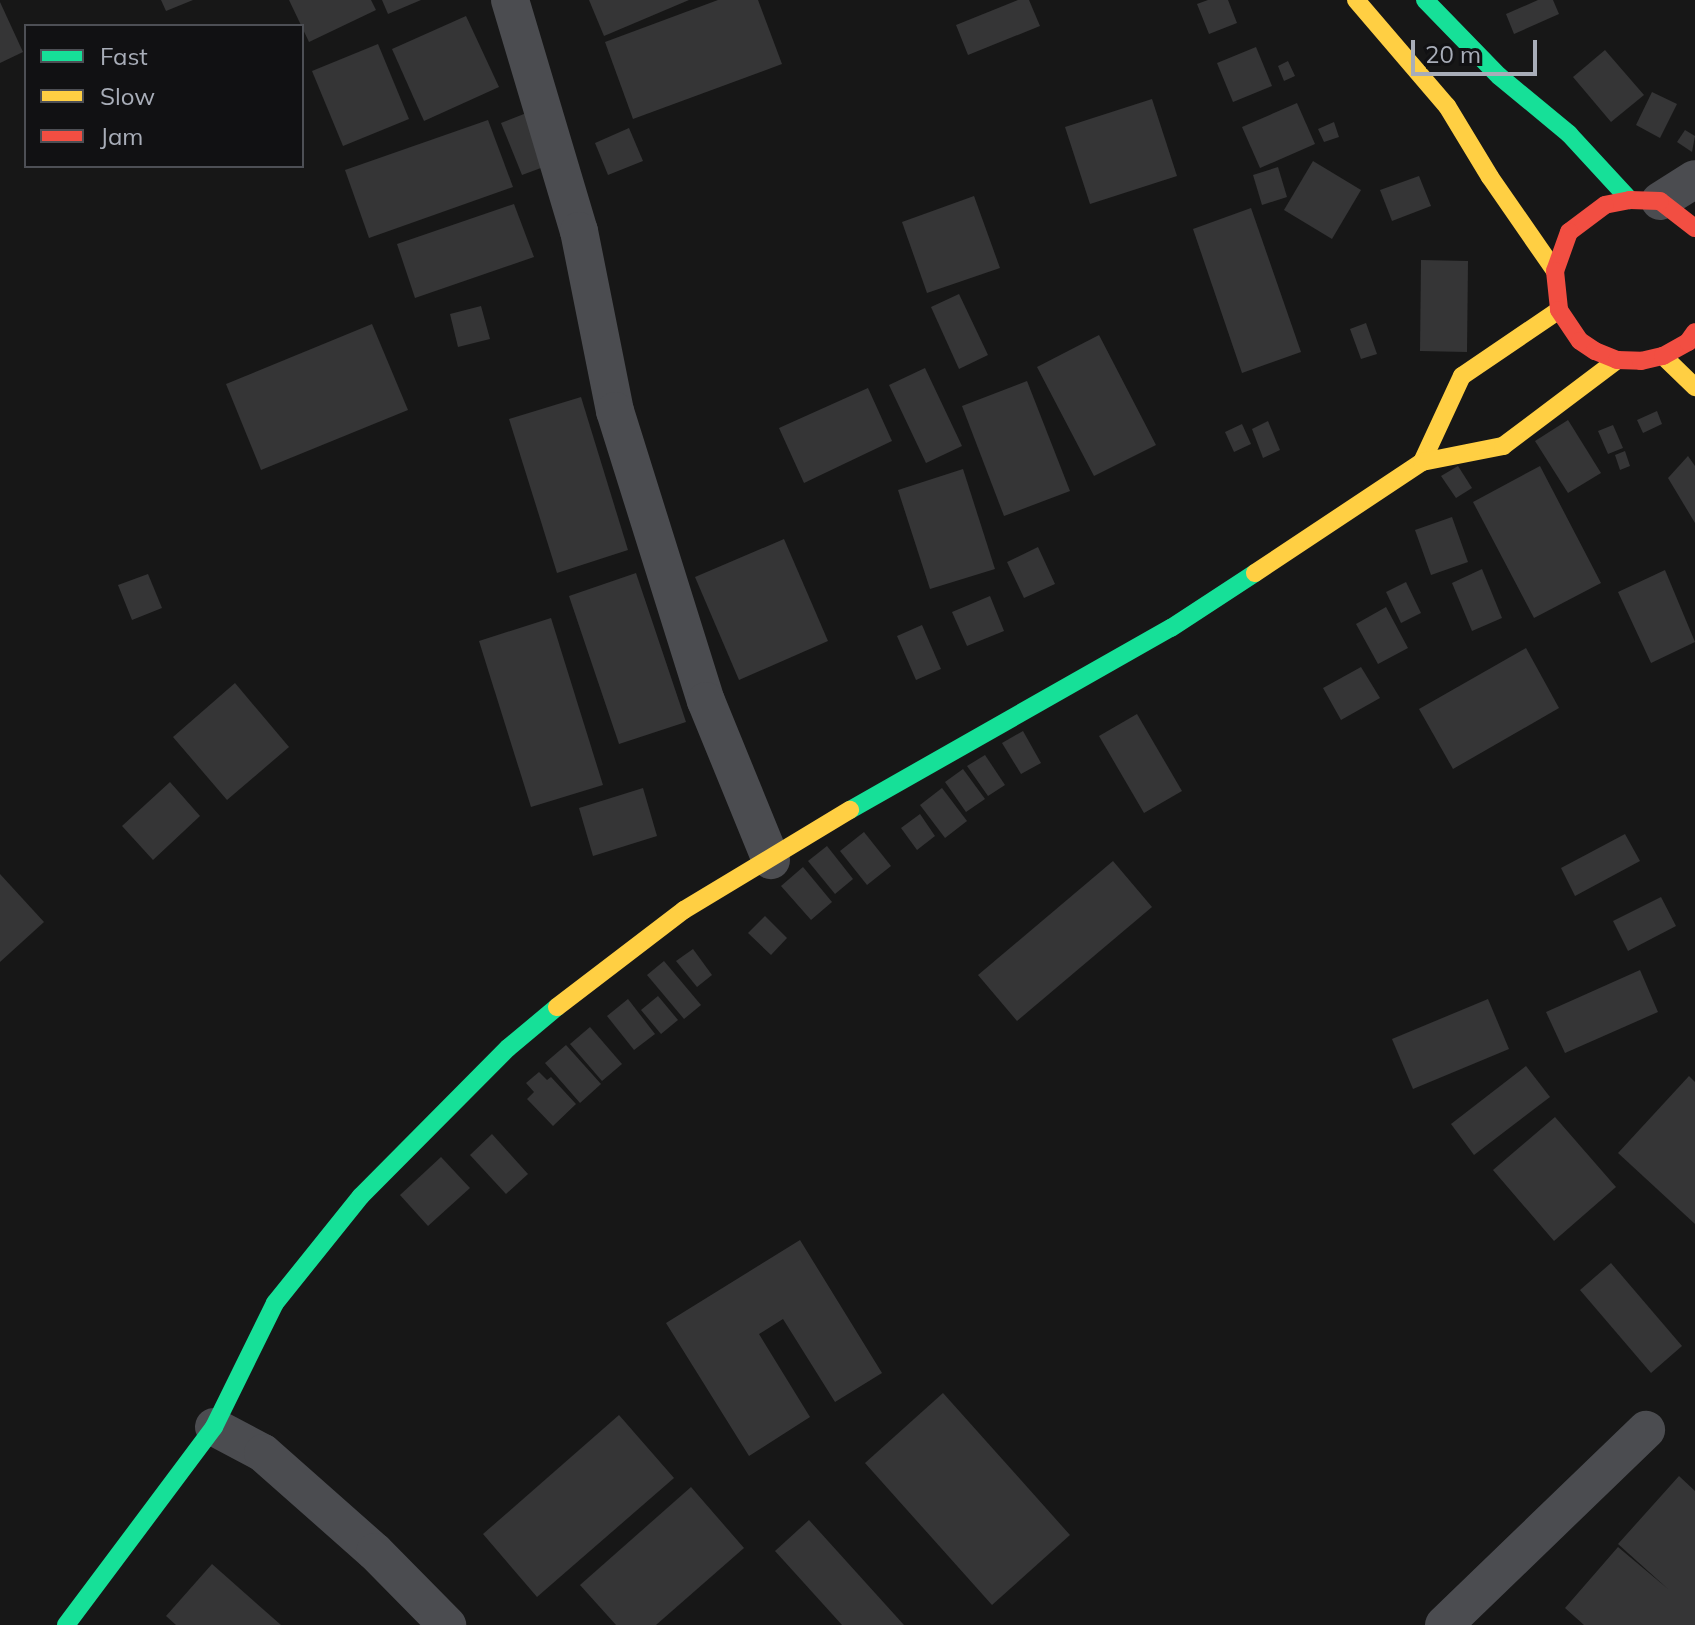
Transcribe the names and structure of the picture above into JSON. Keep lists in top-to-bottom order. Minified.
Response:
{"legend":["Fast","Slow","Jam"],"scale_bar":"20 m"}
